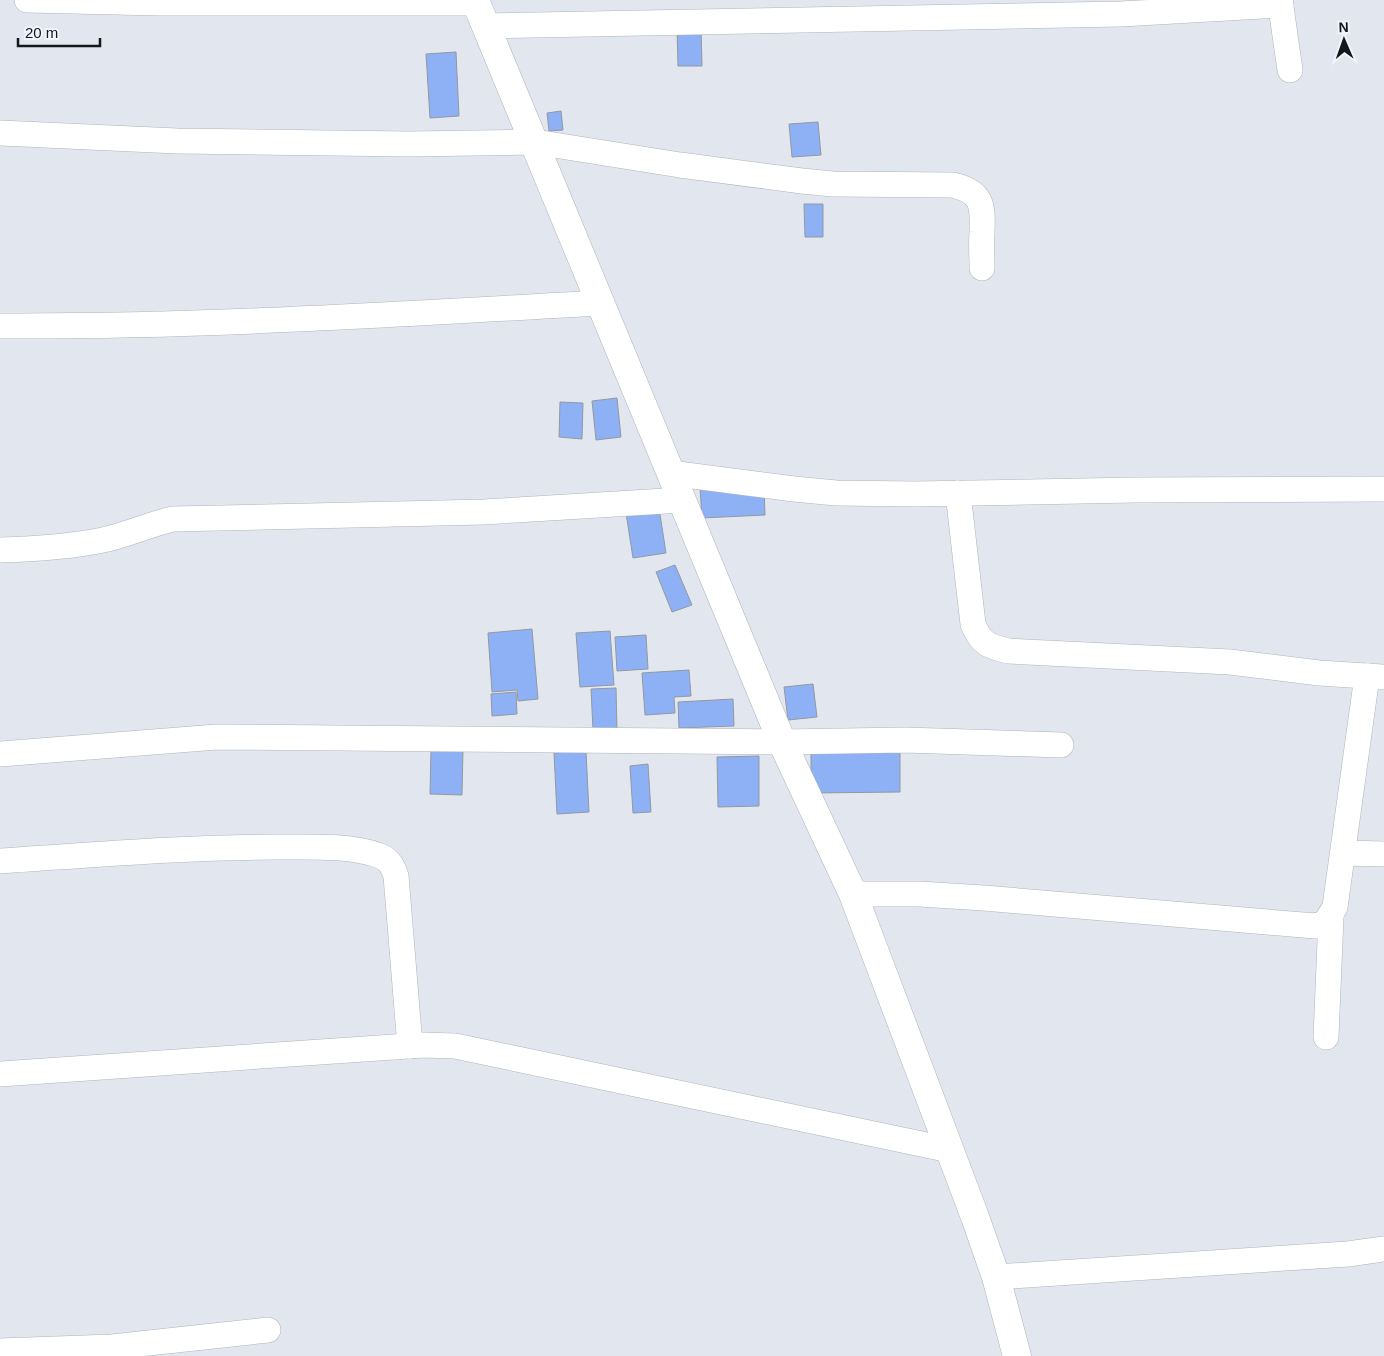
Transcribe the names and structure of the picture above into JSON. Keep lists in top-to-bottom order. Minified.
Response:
{"scale_bar":"20 m","north":"top"}
